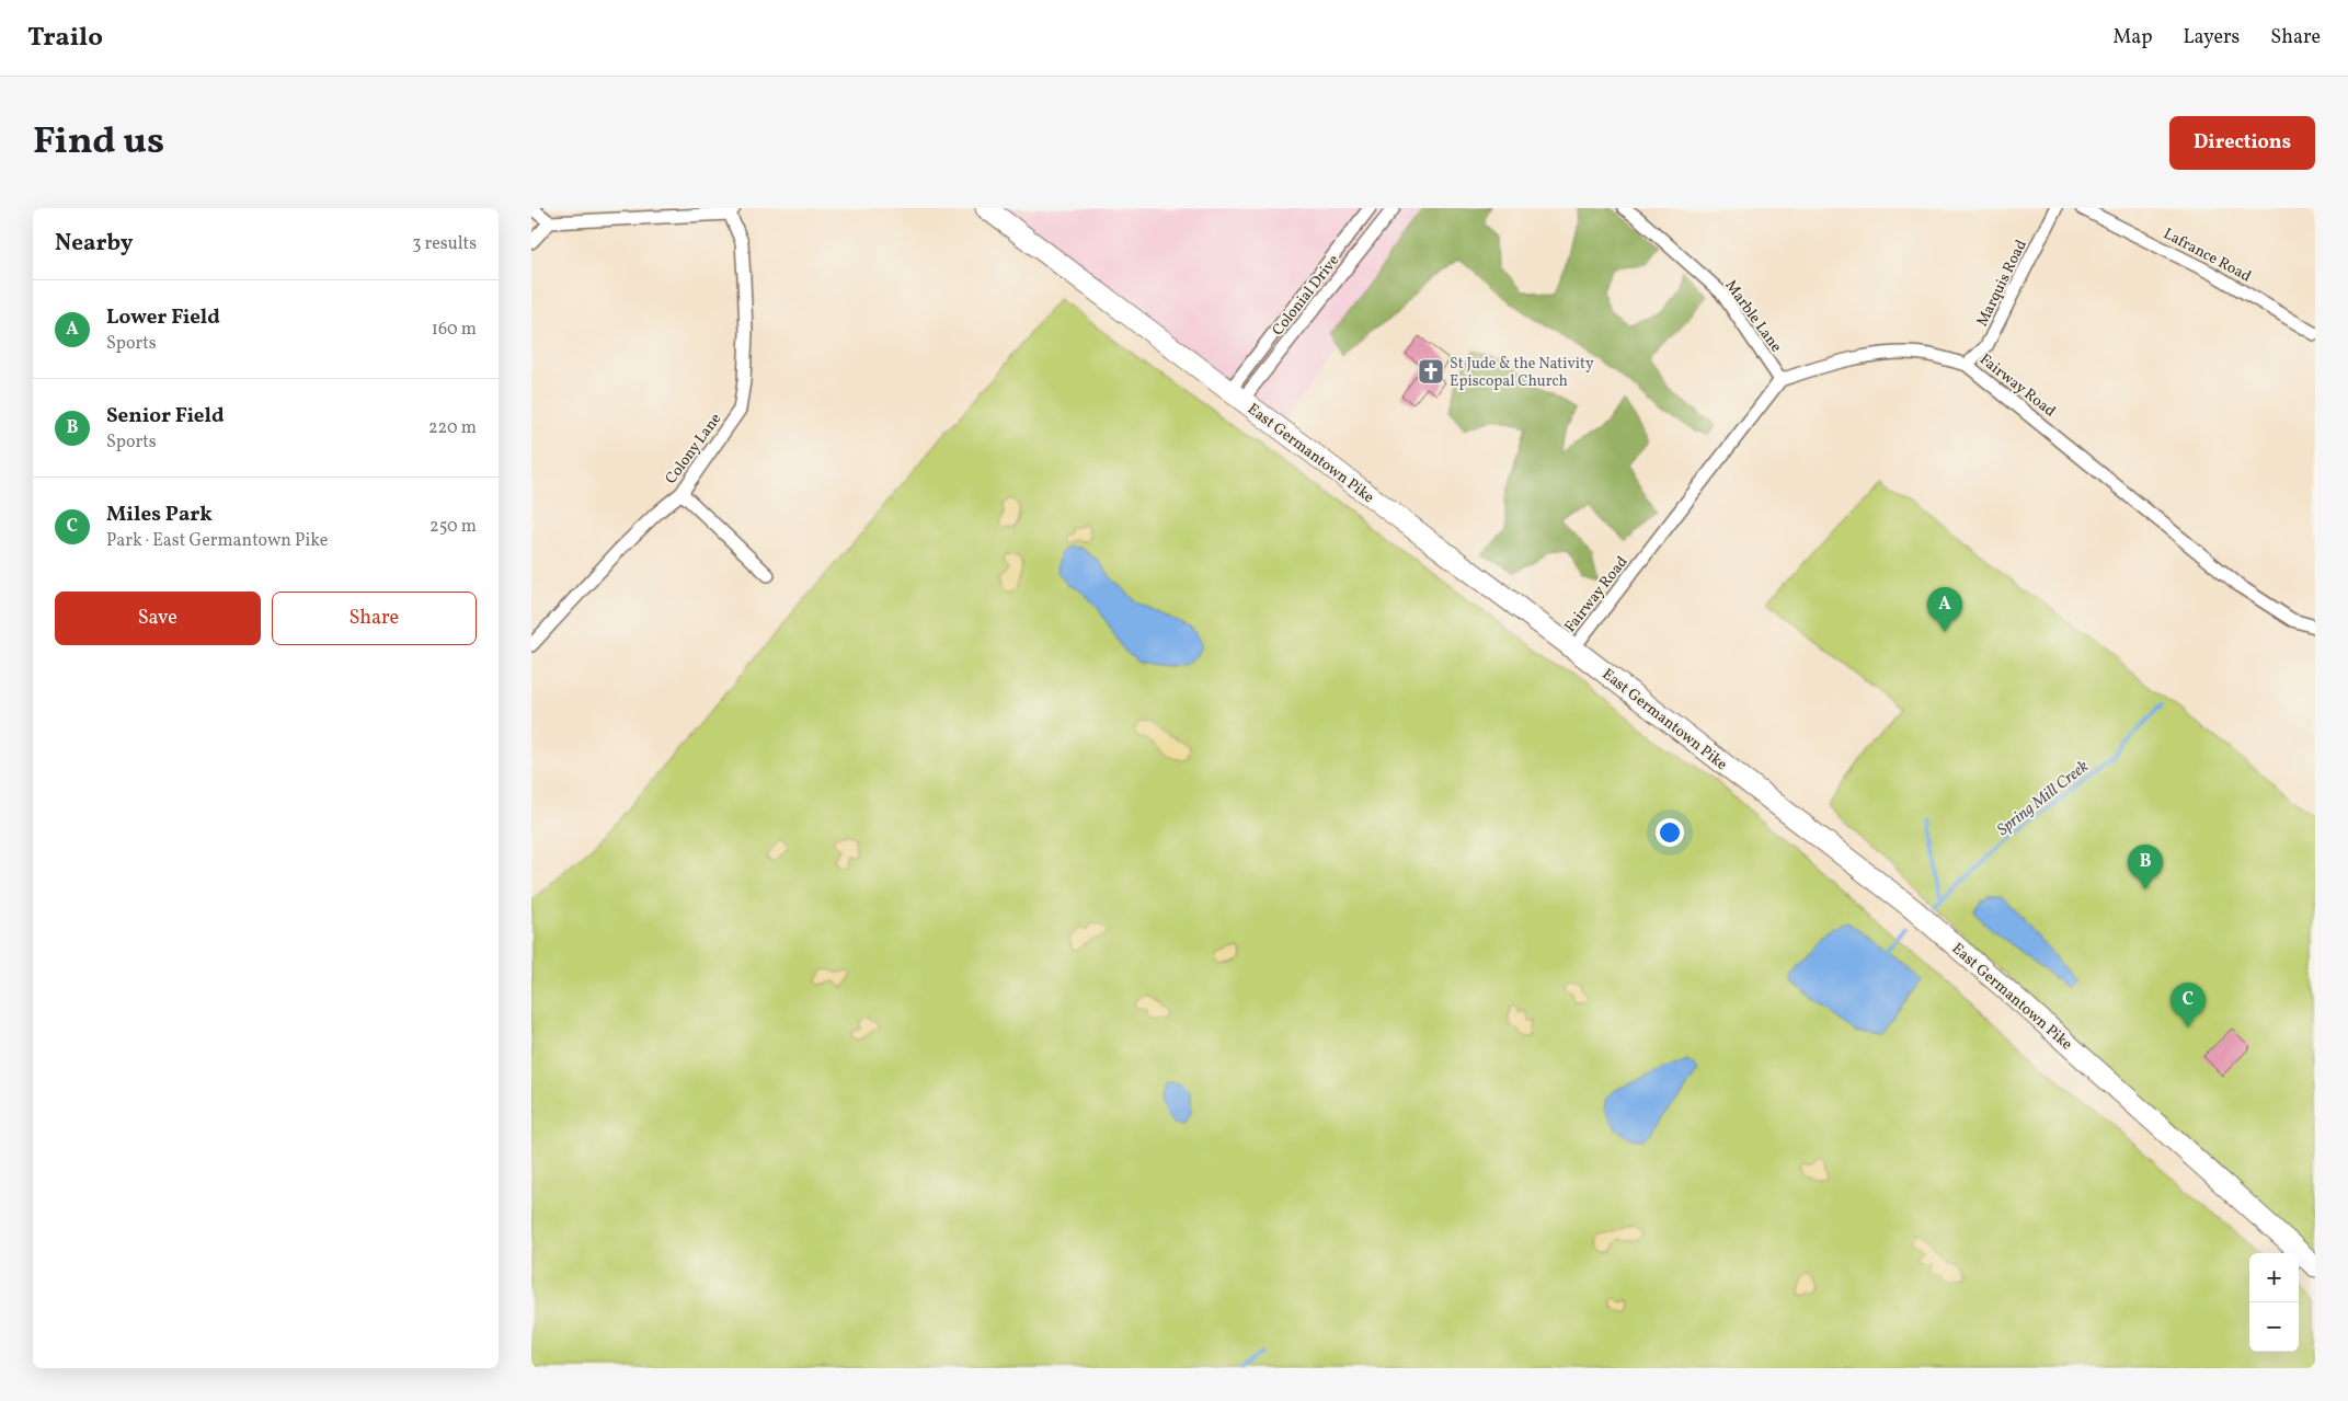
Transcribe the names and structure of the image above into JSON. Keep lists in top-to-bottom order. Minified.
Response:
{"streets":{"main road":["East Germantown Pike"],"street":["Lafrance Road","Marquis Road","Colonial Drive","Marble Lane","Fairway Road","Colony Lane"]},"crossings":[["Marquis Road","Fairway Road"],["Colonial Drive","East Germantown Pike"],["Marble Lane","Fairway Road"],["Fairway Road","East Germantown Pike"]],"water":["Spring Mill Creek"],"places":{"church":["St Jude & the Nativity Episcopal Church"]},"page":{"header":"Trailo","nav":["Map","Layers","Share"],"title":"Find us","buttons":["Directions",["Save","Share"]],"heading":["Nearby","3 results"],"list":[{"mark":"A","name":"Lower Field","note":"Sports","value":"160 m"},{"mark":"B","name":"Senior Field","note":"Sports","value":"220 m"},{"mark":"C","name":"Miles Park","note":"Park · East Germantown Pike","value":"250 m"}],"pins":["A","B","C"],"map_buttons":["+","−"]}}
